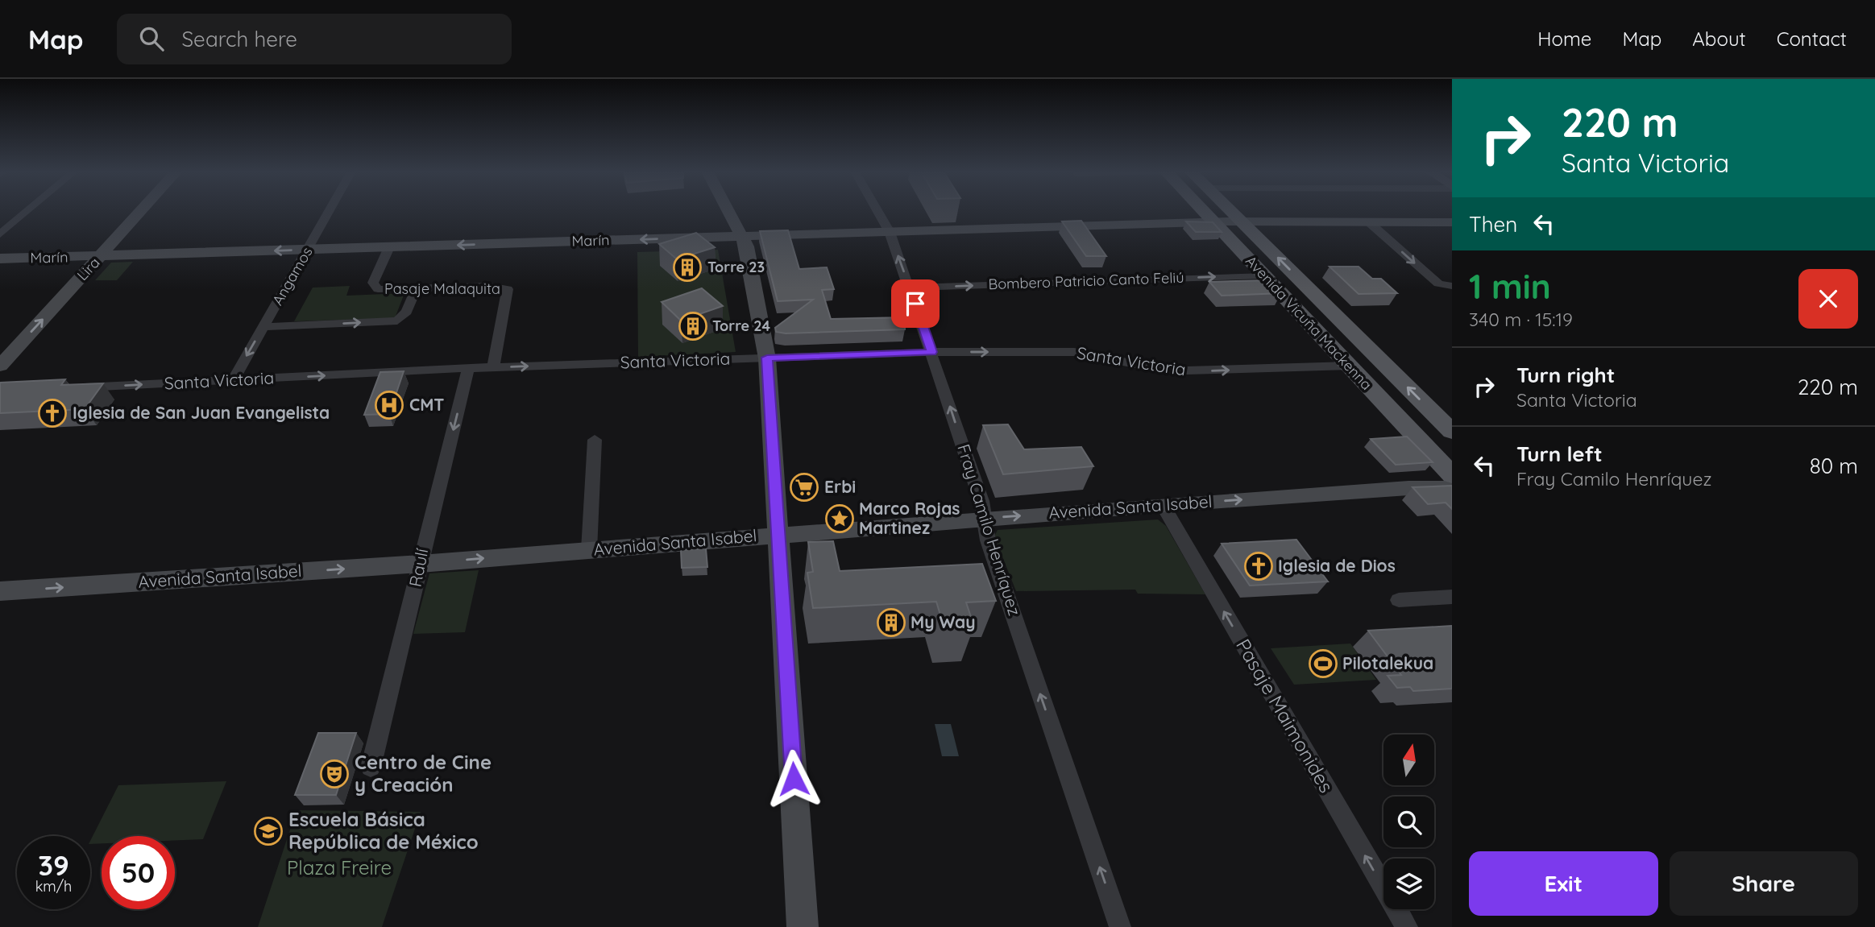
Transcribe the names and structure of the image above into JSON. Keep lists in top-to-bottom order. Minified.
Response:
{"streets":{"main road":["Marín","Lira","Avenida Vicuña Mackenna","Avenida Santa Isabel"],"street":["Angamos","Bombero Patricio Canto Feliú","Pasaje Malaquita","Santa Victoria","Fray Camilo Henríquez","Raulí","Pasaje Maimonides"]},"crossings":[["Marín","Lira"],["Marín","Angamos"],["Marín","Pasaje Malaquita"],["Marín","Avenida Vicuña Mackenna"],["Marín","Fray Camilo Henríquez"],["Angamos","Santa Victoria"],["Bombero Patricio Canto Feliú","Avenida Vicuña Mackenna"],["Bombero Patricio Canto Feliú","Fray Camilo Henríquez"],["Pasaje Malaquita","Santa Victoria"],["Avenida Vicuña Mackenna","Santa Victoria"],["Santa Victoria","Fray Camilo Henríquez"],["Santa Victoria","Raulí"],["Avenida Santa Isabel","Fray Camilo Henríquez"],["Avenida Santa Isabel","Raulí"],["Avenida Santa Isabel","Pasaje Maimonides"]],"one_way":["Marín","Lira","Bombero Patricio Canto Feliú","Santa Victoria","Avenida Santa Isabel","Fray Camilo Henríquez","Raulí","Pasaje Maimonides"],"parks":["Plaza Freire"],"places":{"building":["Torre 23","Torre 24","My Way"],"hospital":["CMT"],"church":["Iglesia de San Juan Evangelista","Iglesia de Dios"],"supermarket":["Erbi"],"place":["Marco Rojas Martinez"],"sports":["Pilotalekua"],"theatre":["Centro de Cine y Creación"],"school or university":["Escuela Básica República de México"]},"north":"top","page":{"header":"Map","search":"Search here","nav":["Home","Map","About","Contact"],"turn":["220 m","Santa Victoria"],"then":"Then","heading":["1 min","340 m · 15:19"],"list":[{"name":"Turn right","note":"Santa Victoria","value":"220 m"},{"name":"Turn left","note":"Fray Camilo Henríquez","value":"80 m"}],"speed":"39 km/h","limit":"50","buttons":["Exit","Share"]}}
